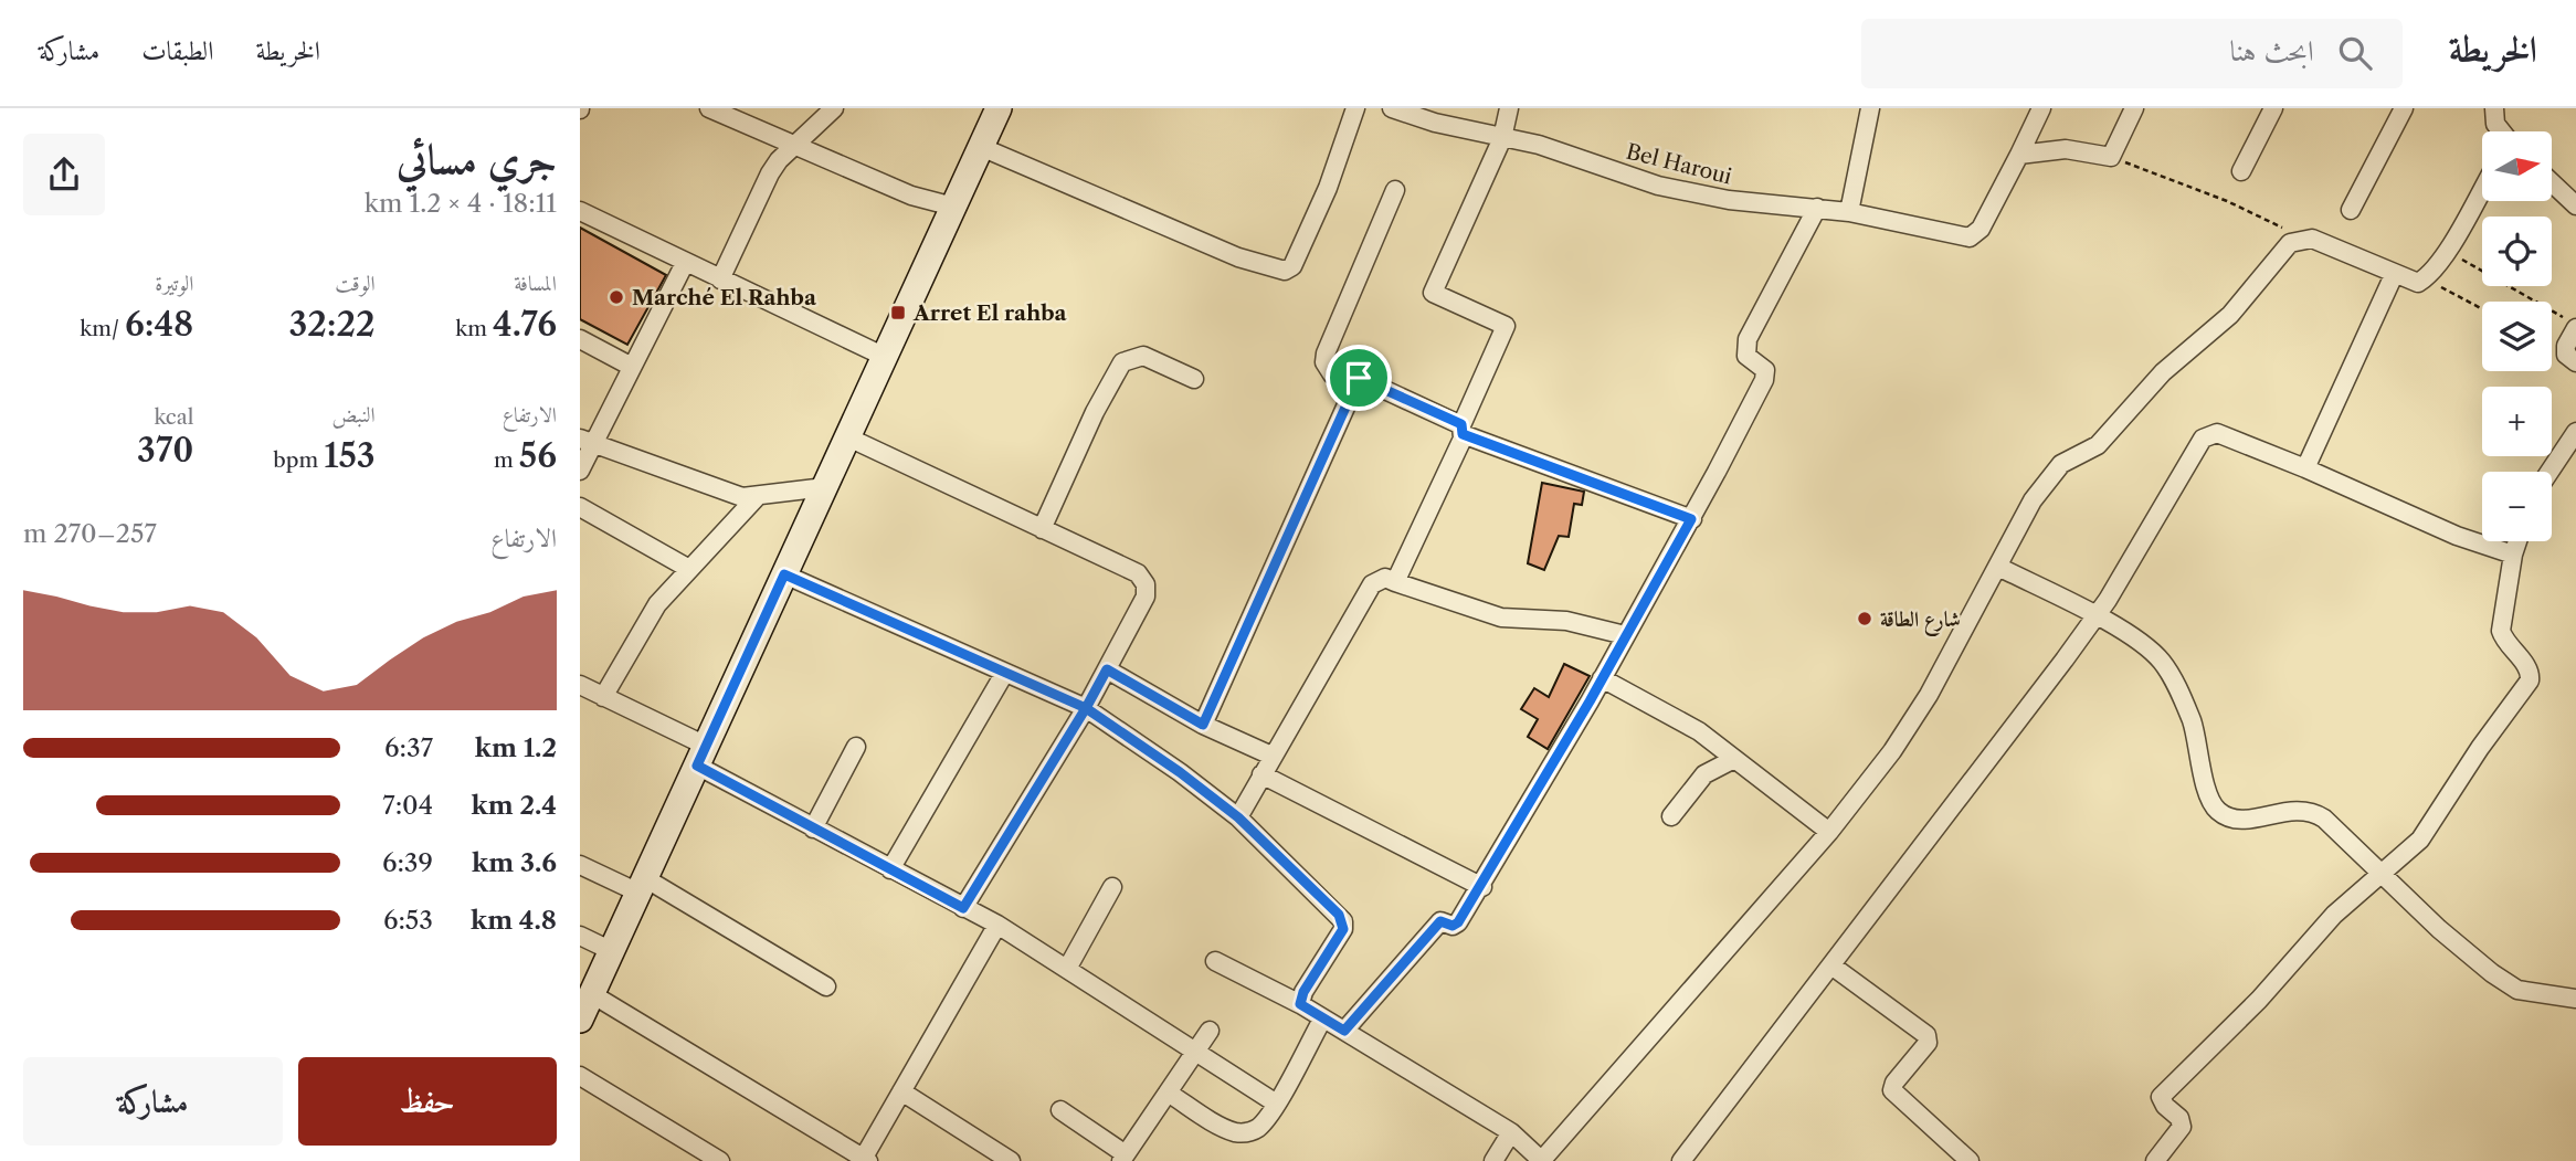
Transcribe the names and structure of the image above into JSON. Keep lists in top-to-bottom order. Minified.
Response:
{"streets":{"street":["Bel Haroui"]},"places":{"other":["Marché El Rahba","شارع الطاقة"],"transit":["Arret El rahba"]},"north":"right","page":{"header":"الخريطة","search":"ابحث هنا","nav":["الخريطة","الطبقات","مشاركة"],"heading":["جري مسائي","18:11 · 4 × 1.2 km"],"map_buttons":["+","−"],"stats":[["المسافة","4.76 km"],["الوقت","32:22"],["الوتيرة","6:48 /km"],["الارتفاع","56 m"],["النبض","153 bpm"],["kcal","370"]],"chart":["الارتفاع","257–270 m"],"list":[{"name":"1.2 km","note":"6:37"},{"name":"2.4 km","note":"7:04"},{"name":"3.6 km","note":"6:39"},{"name":"4.8 km","note":"6:53"}],"buttons":["حفظ","مشاركة"]}}
